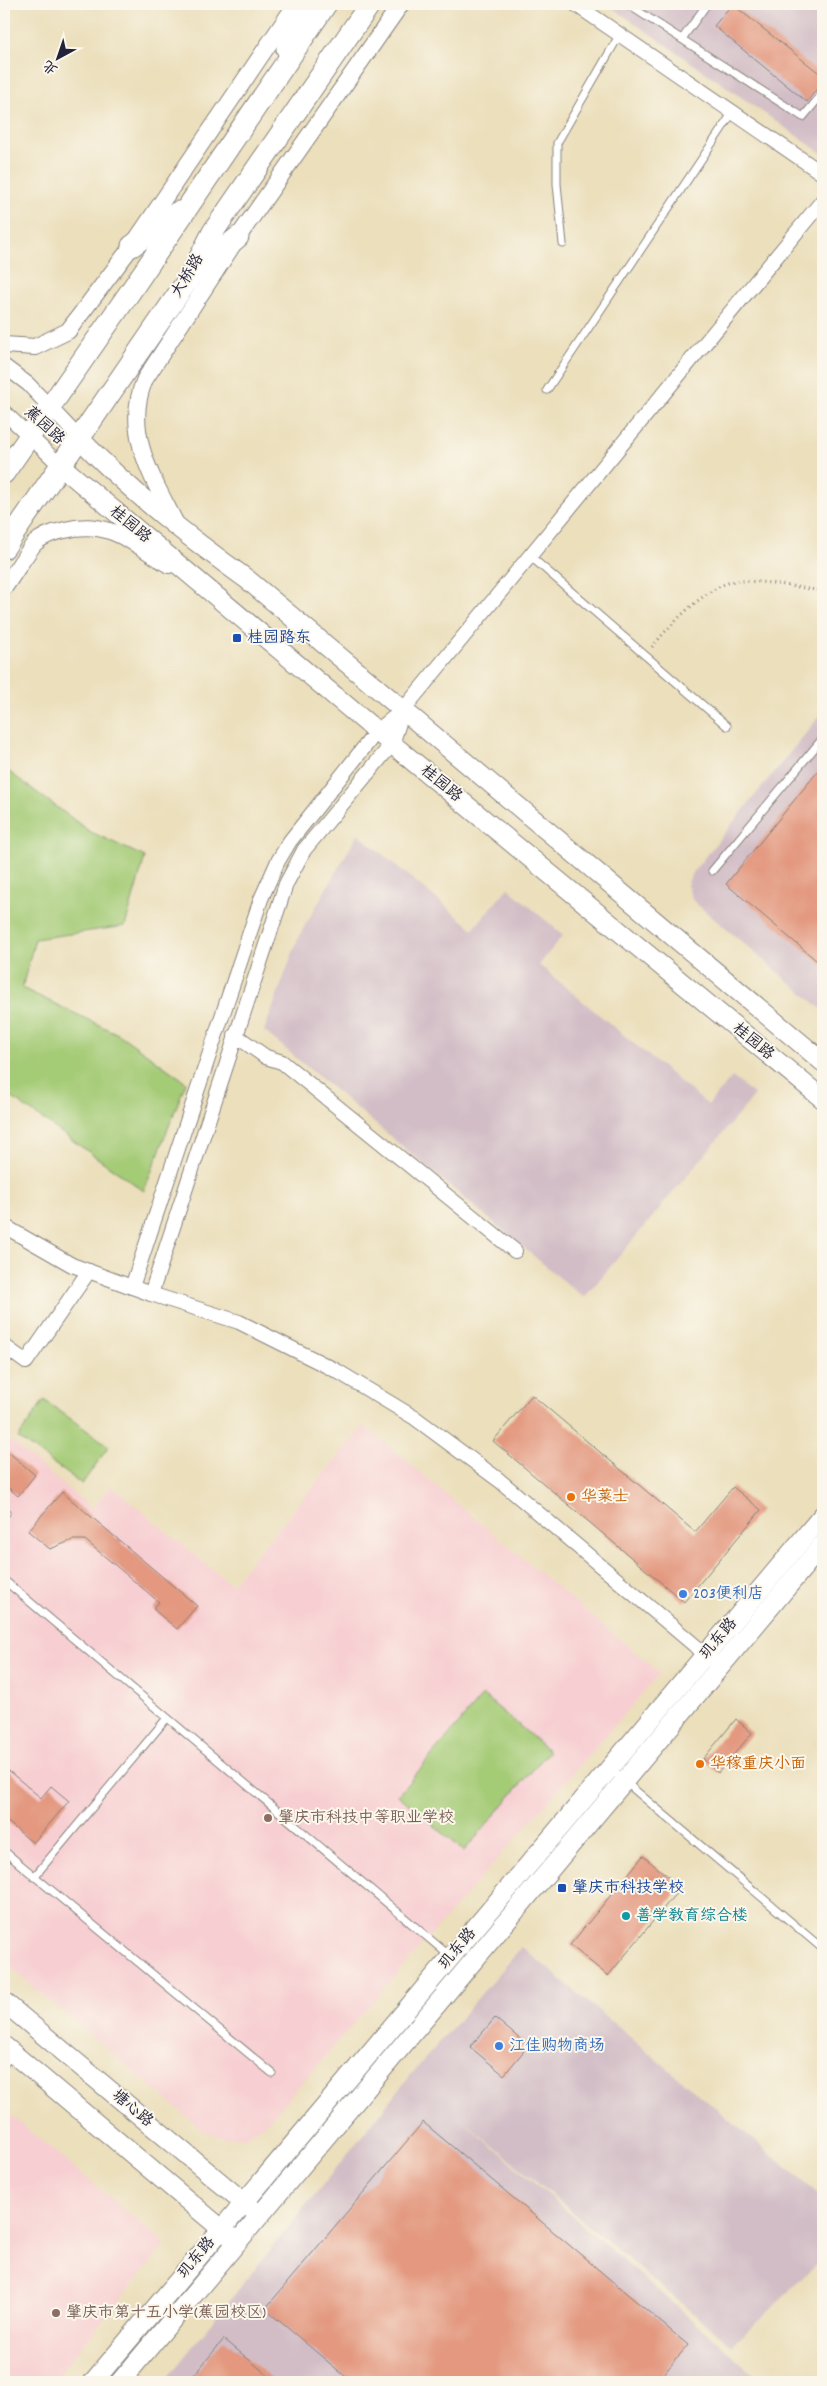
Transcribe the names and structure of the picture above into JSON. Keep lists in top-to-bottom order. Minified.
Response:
{"streets":{"main road":["大桥路","桂园路","玑东路","塘心路"],"street":["蕉园路"]},"crossings":[["大桥路","蕉园路"],["大桥路","桂园路"],["蕉园路","桂园路"],["玑东路","塘心路"]],"places":{"transit":["桂园路东","肇庆市科技学校"],"other":["华莱士","203便利店","华稼重庆小面","肇庆市科技中等职业学校","善学教育综合楼","江佳购物商场","肇庆市第十五小学(蕉园校区)"]},"north":"bottom left"}
